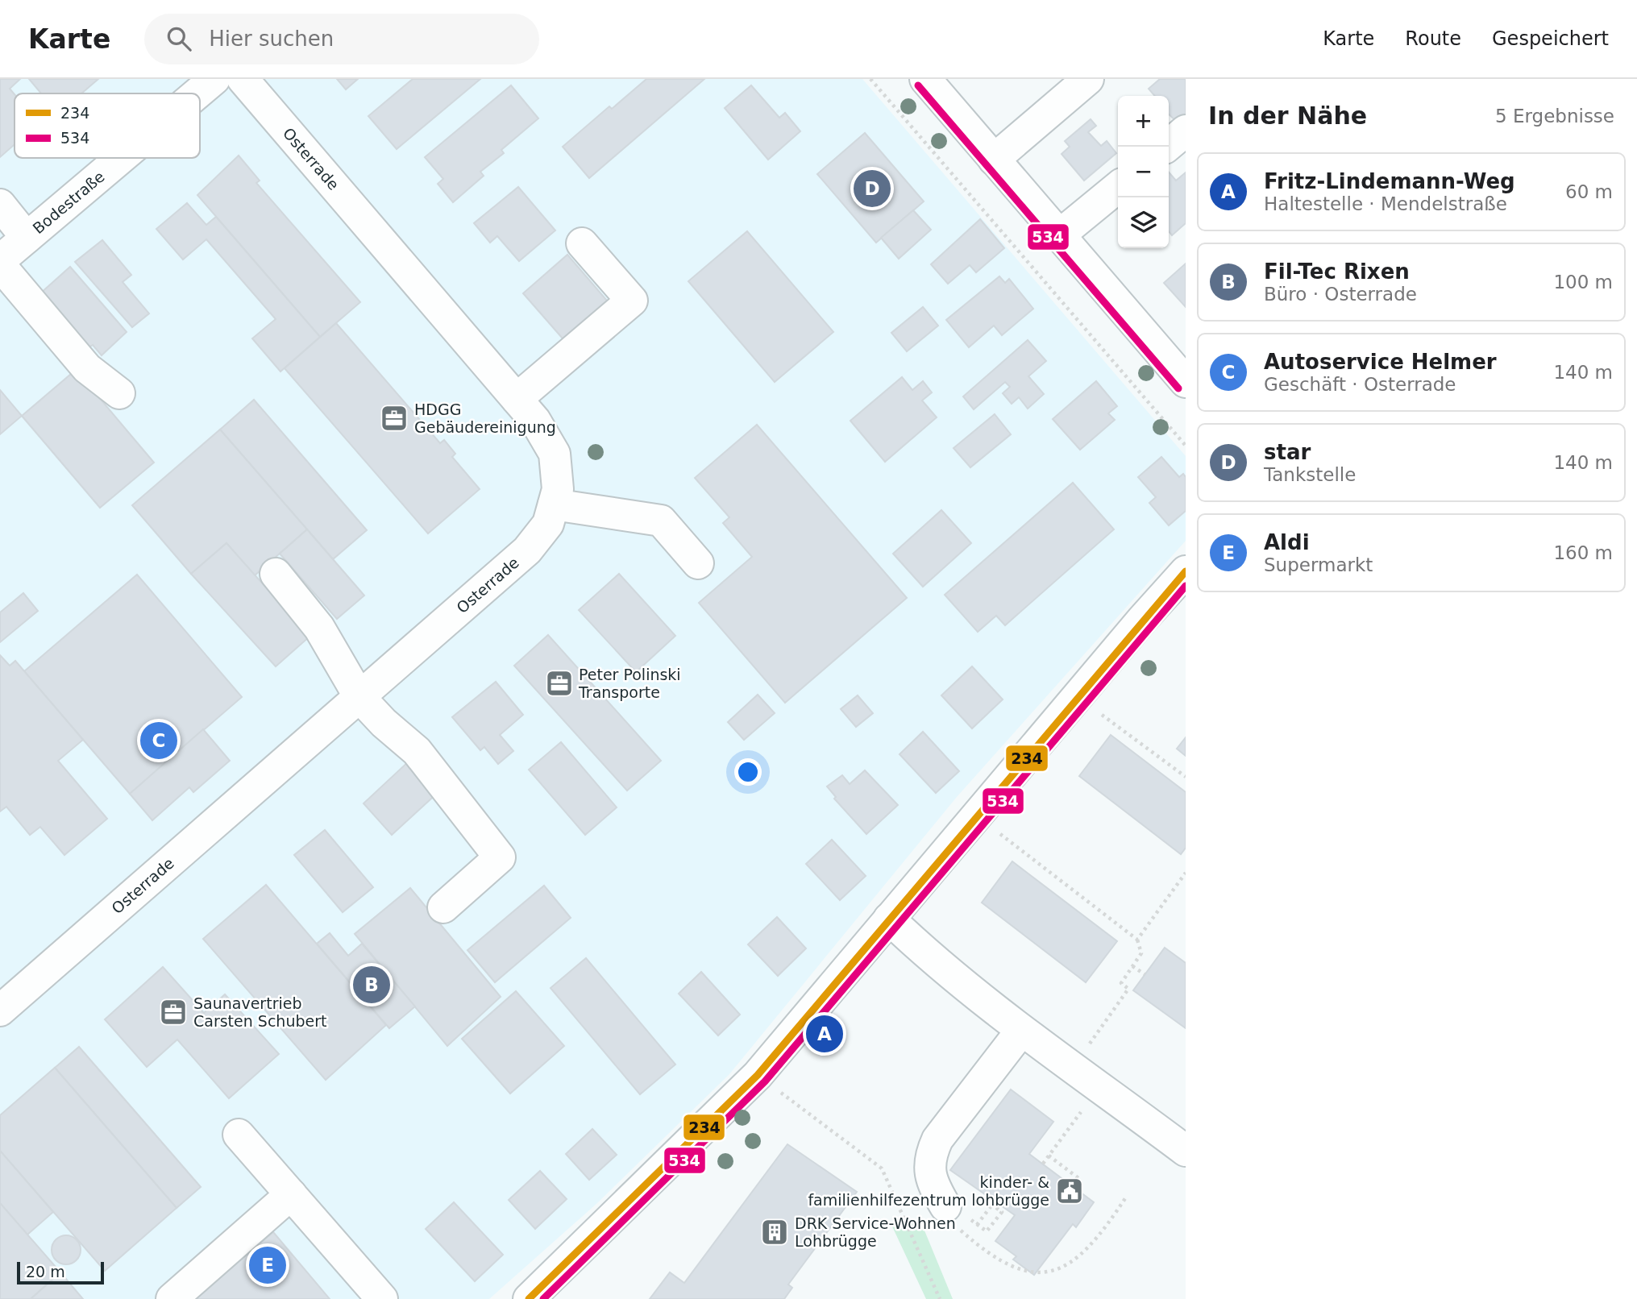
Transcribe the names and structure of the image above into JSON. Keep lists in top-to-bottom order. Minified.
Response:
{"streets":{"street":["Osterrade","Bodestraße"]},"places":{"office":["HDGG Gebäudereinigung","Peter Polinski Transporte","Saunavertrieb Carsten Schubert"],"public building":["kinder- & familienhilfezentrum lohbrügge"],"building":["DRK Service-Wohnen Lohbrügge"]},"lines":["transit line 534","transit line 234"],"legend":["234","534"],"scale_bar":"20 m","page":{"header":"Karte","search":"Hier suchen","nav":["Karte","Route","Gespeichert"],"heading":["In der Nähe","5 Ergebnisse"],"map_buttons":["+","−"],"list":[{"mark":"A","name":"Fritz-Lindemann-Weg","note":"Haltestelle · Mendelstraße","value":"60 m"},{"mark":"B","name":"Fil-Tec Rixen","note":"Büro · Osterrade","value":"100 m"},{"mark":"C","name":"Autoservice Helmer","note":"Geschäft · Osterrade","value":"140 m"},{"mark":"D","name":"star","note":"Tankstelle","value":"140 m"},{"mark":"E","name":"Aldi","note":"Supermarkt","value":"160 m"}],"pins":["D","C","B","A","E"],"scale":"20 m"}}
